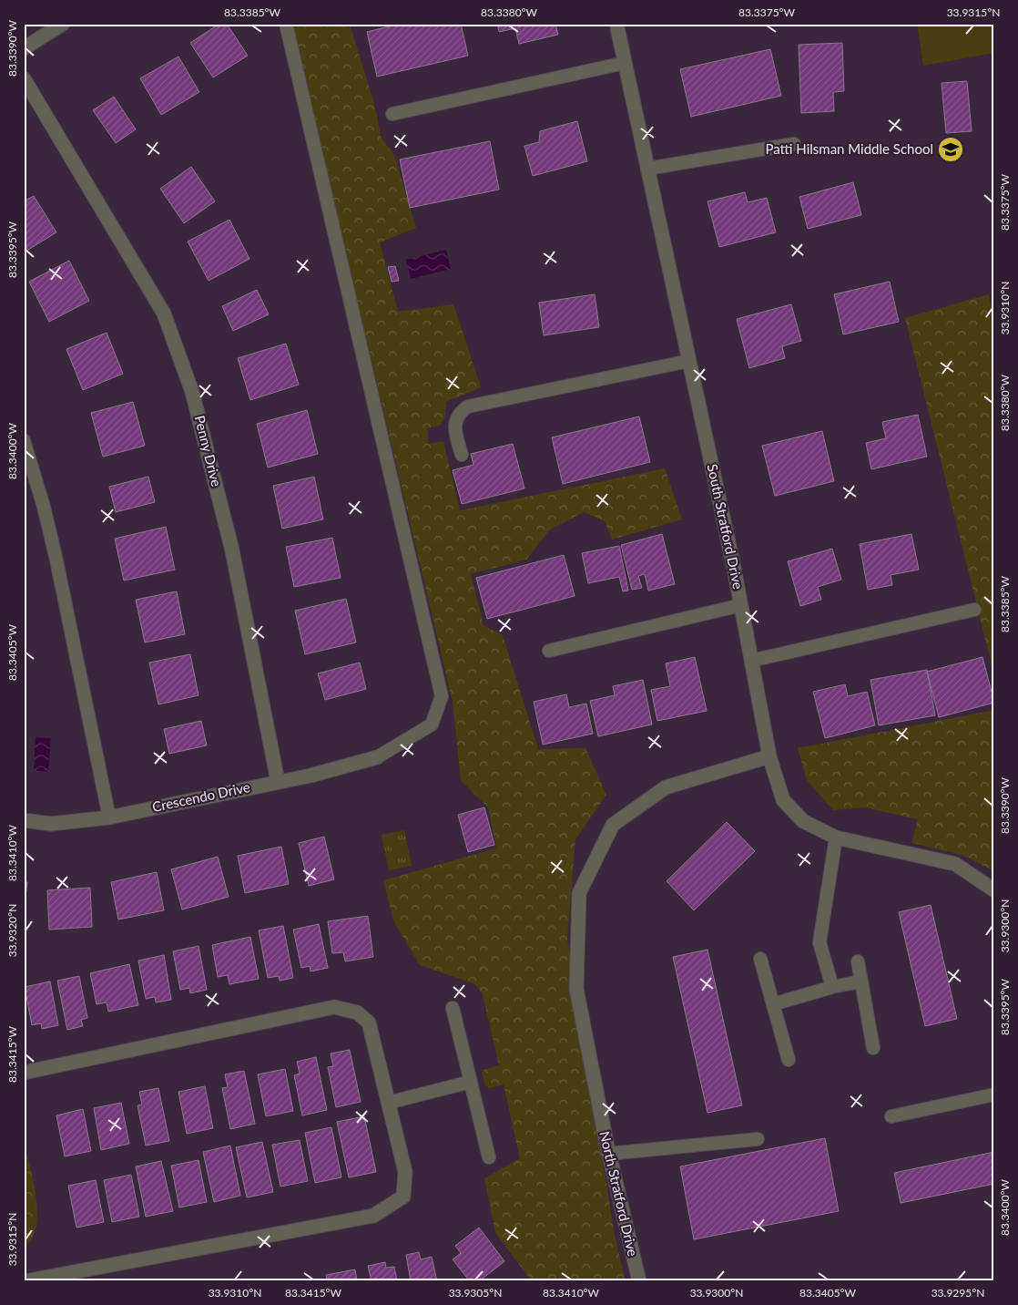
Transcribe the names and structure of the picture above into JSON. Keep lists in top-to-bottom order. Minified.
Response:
{"streets":{"street":["Penny Drive","South Stratford Drive","Crescendo Drive","North Stratford Drive"]},"crossings":[["Penny Drive","Crescendo Drive"],["South Stratford Drive","North Stratford Drive"]],"places":{"school or university":["Patti Hilsman Middle School"]},"coordinates":["83.3385°W","83.3380°W","83.3375°W","33.9315°N","83.3390°W","83.3395°W","33.9310°N","83.3400°W","83.3405°W","83.3410°W","33.9300°N","33.9320°N","83.3415°W","33.9305°N","33.9295°N"]}
